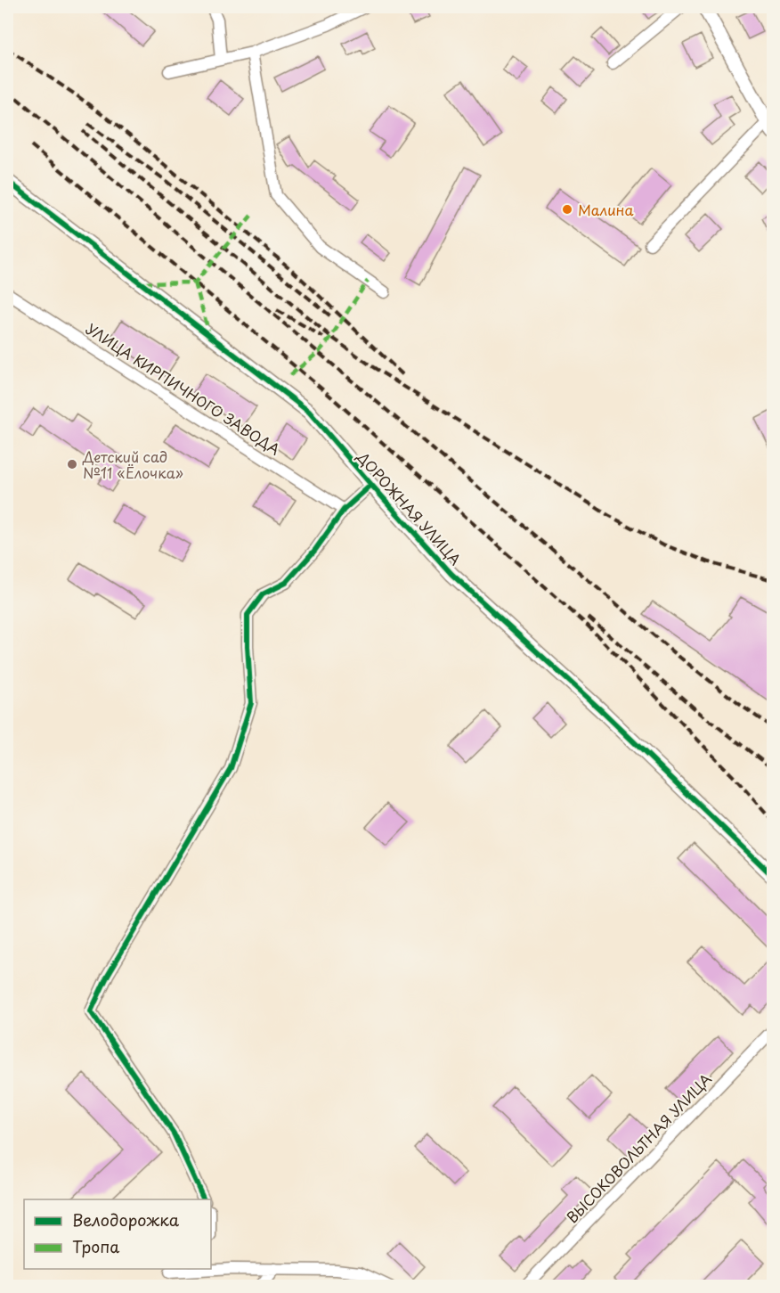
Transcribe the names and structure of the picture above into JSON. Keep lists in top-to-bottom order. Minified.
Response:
{"streets":{"street":["УЛИЦА КИРПИЧНОГО ЗАВОДА","ДОРОЖНАЯ УЛИЦА","ВЫСОКОВОЛЬТНАЯ УЛИЦА"]},"places":["Малина","Детский сад №11 «Ёлочка»"],"legend":["Велодорожка","Тропа"]}
